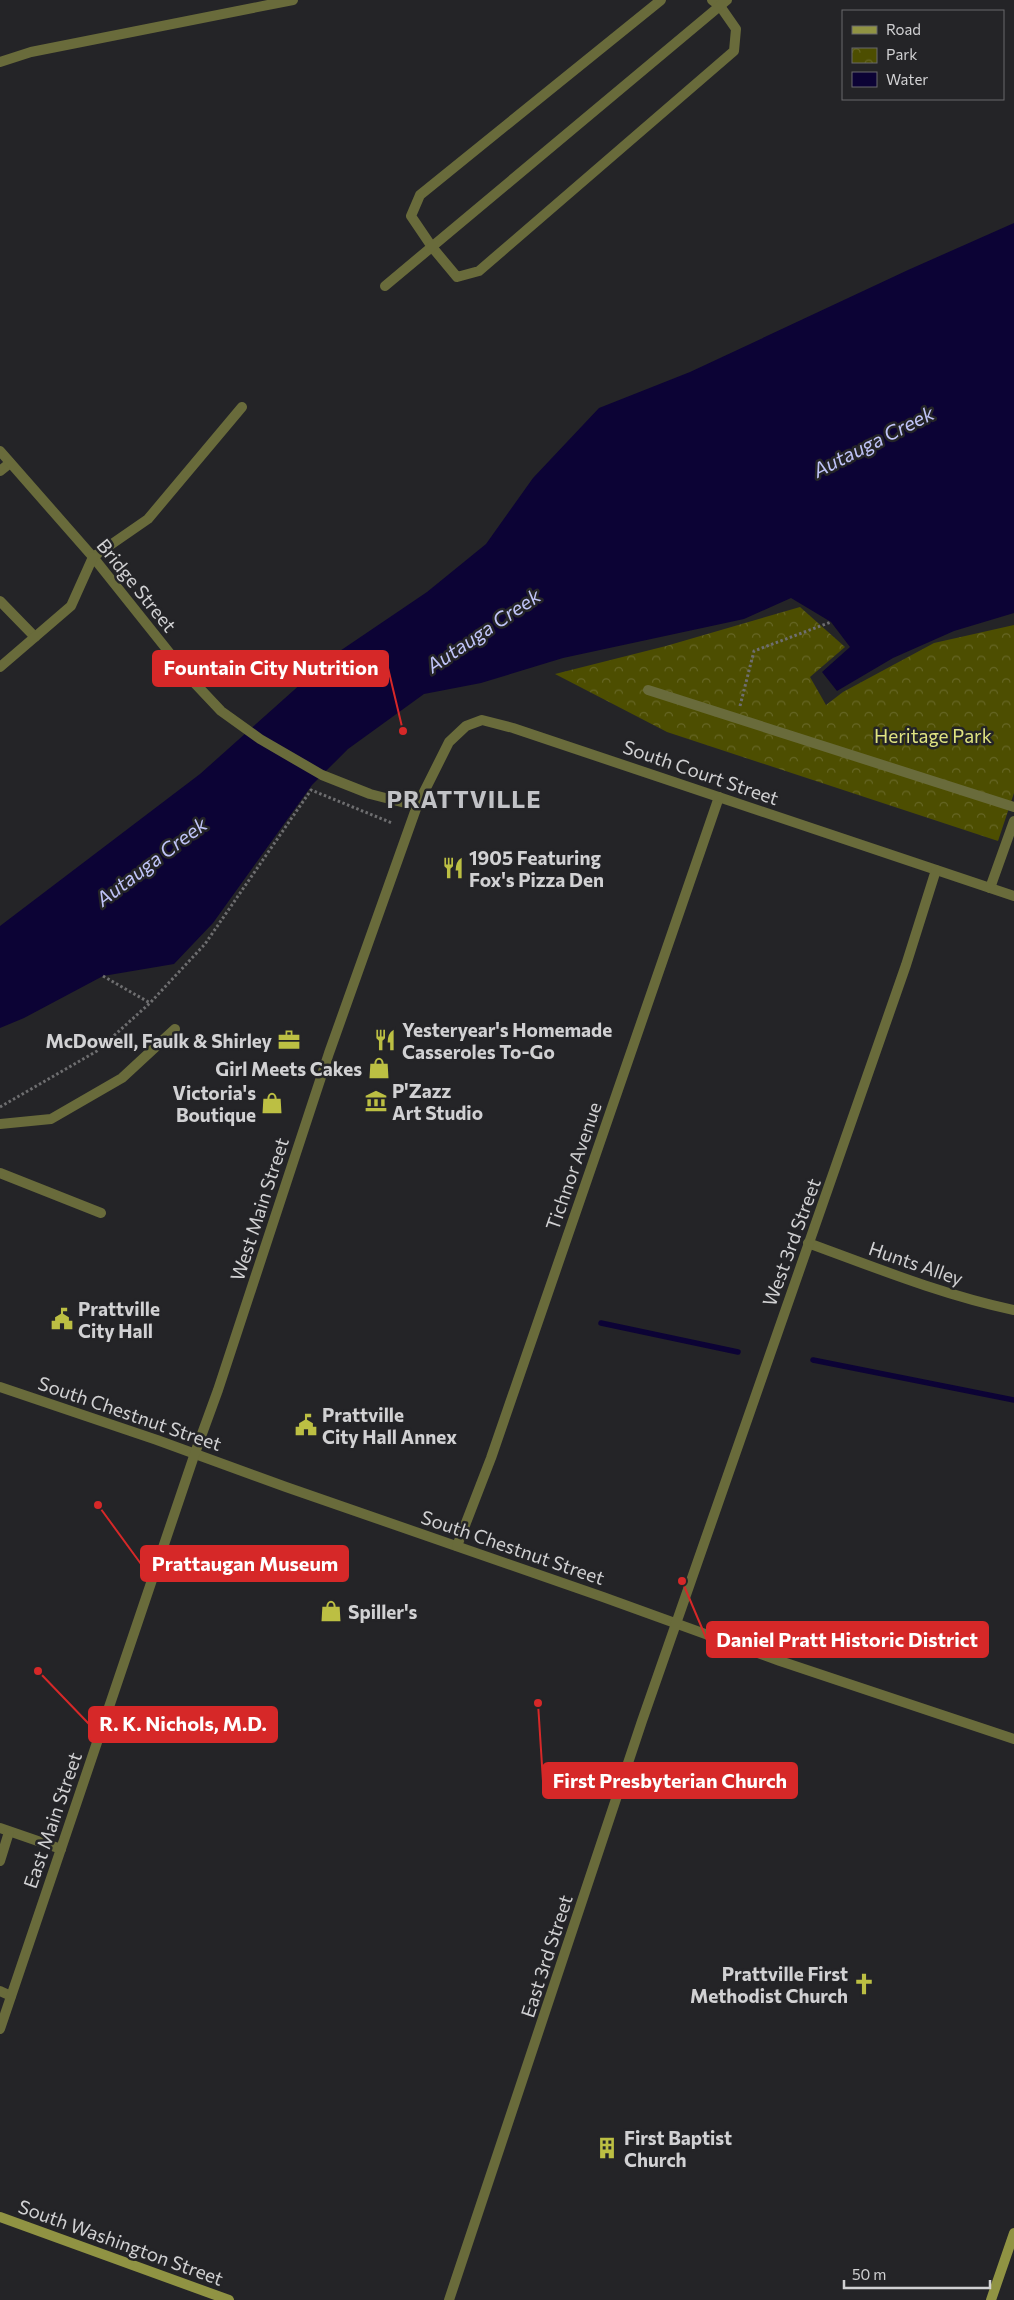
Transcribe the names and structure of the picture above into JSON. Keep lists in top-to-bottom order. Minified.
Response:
{"streets":{"main road":["South Washington Street"],"street":["Bridge Street","South Court Street","Tichnor Avenue","West Main Street","West 3rd Street","Hunts Alley","South Chestnut Street","East Main Street","East 3rd Street"]},"crossings":[["Bridge Street","South Court Street"],["Bridge Street","West Main Street"],["South Court Street","Tichnor Avenue"],["South Court Street","West Main Street"],["South Court Street","West 3rd Street"],["Tichnor Avenue","South Chestnut Street"],["West Main Street","South Chestnut Street"],["West Main Street","East Main Street"],["West 3rd Street","Hunts Alley"],["West 3rd Street","South Chestnut Street"],["West 3rd Street","East 3rd Street"],["South Chestnut Street","East Main Street"],["South Chestnut Street","East 3rd Street"]],"districts":["PRATTVILLE"],"water":["Autauga Creek"],"parks":["Heritage Park"],"places":{"other":["Fountain City Nutrition","Prattaugan Museum","Daniel Pratt Historic District","R. K. Nichols, M.D.","First Presbyterian Church"],"restaurant":["1905 Featuring Fox's Pizza Den","Yesteryear's Homemade Casseroles To-Go"],"office":["McDowell, Faulk & Shirley"],"shop":["Girl Meets Cakes","Victoria's Boutique","Spiller's"],"museum":["P'Zazz Art Studio"],"public building":["Prattville City Hall","Prattville City Hall Annex"],"church":["Prattville First Methodist Church"],"building":["First Baptist Church"]},"legend":["Road","Park","Water"],"scale_bar":"50 m"}
